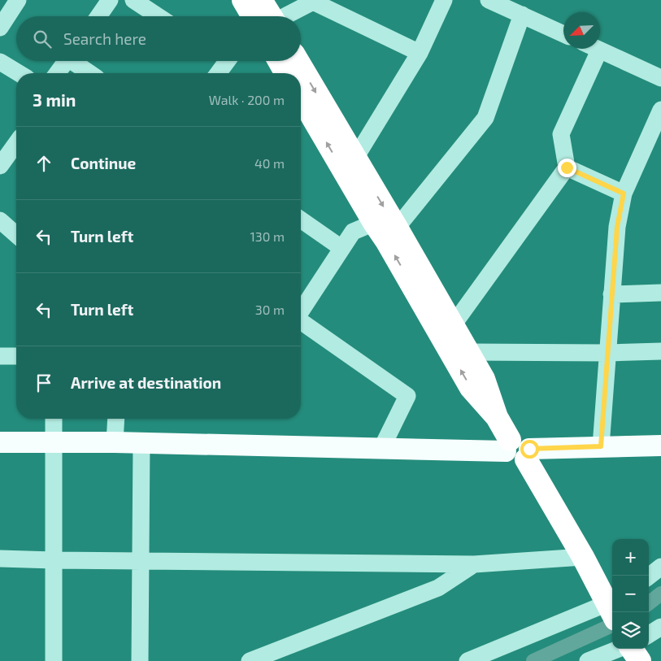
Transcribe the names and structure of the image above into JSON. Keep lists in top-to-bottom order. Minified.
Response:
{"north":"bottom left","page":{"search":"Search here","heading":["3 min","Walk · 200 m"],"list":[["Continue","40 m"],["Turn left","130 m"],["Turn left","30 m"],"Arrive at destination"],"map_buttons":["+","−"]}}
